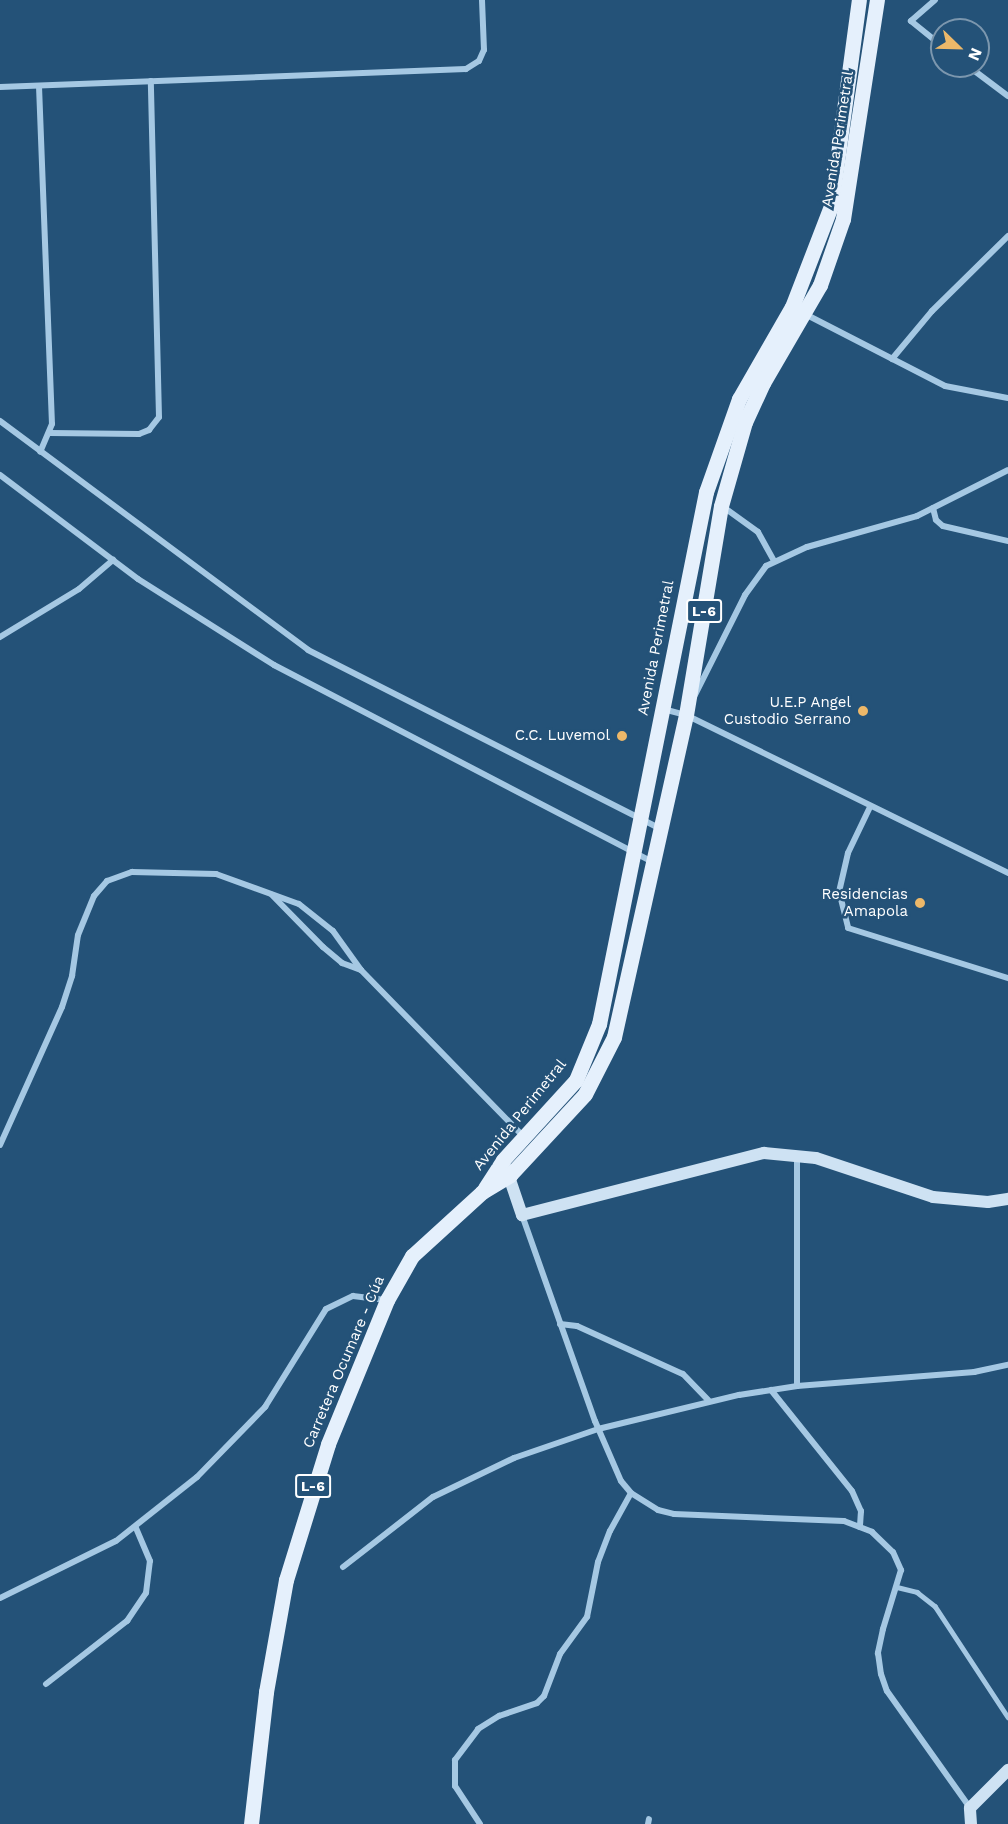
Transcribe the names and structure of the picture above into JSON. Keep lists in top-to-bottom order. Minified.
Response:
{"streets":{"main road":["Avenida Perimetral","L-6","Carretera Ocumare - Cúa"]},"crossings":[["Avenida Perimetral","Carretera Ocumare - Cúa"]],"places":["U.E.P Angel Custodio Serrano","C.C. Luvemol","Residencias Amapola"],"north":"bottom right"}
